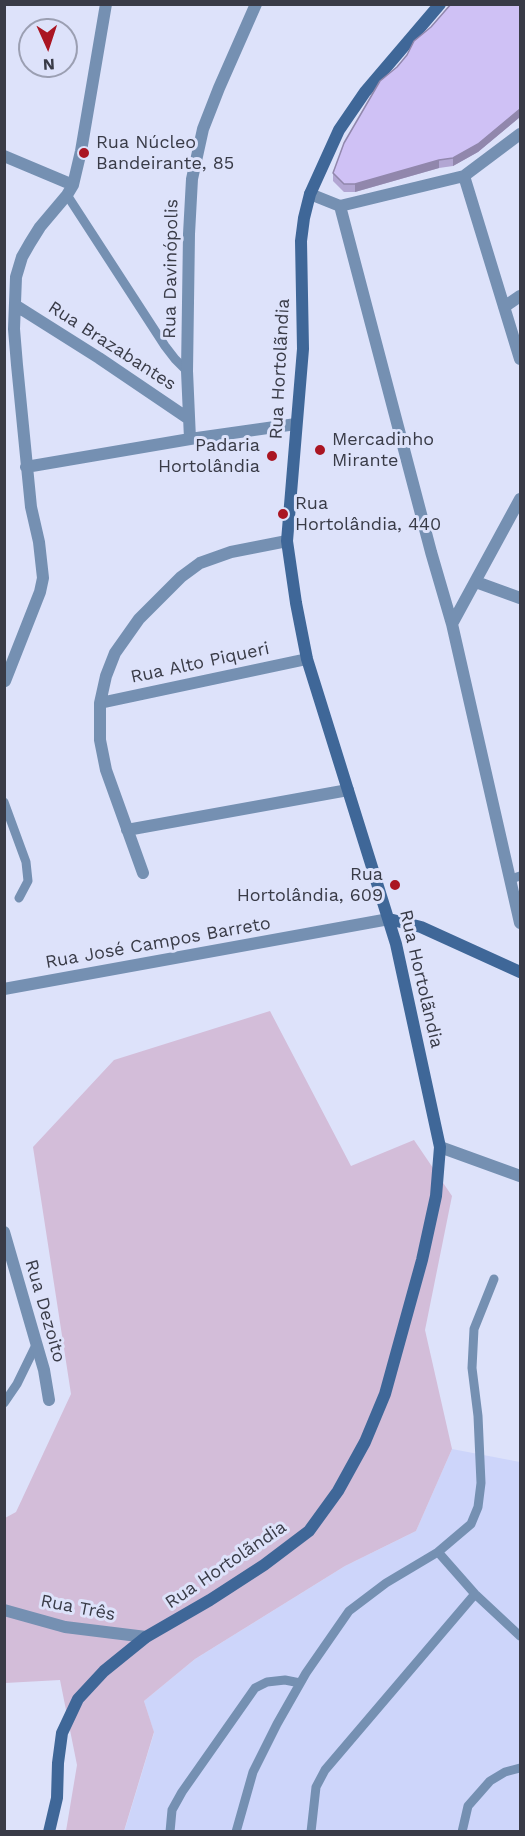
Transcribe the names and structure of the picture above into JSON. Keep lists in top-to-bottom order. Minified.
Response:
{"streets":{"street":["Rua Davinópolis","Rua Brazabantes","Rua Hortolãndia","Rua Alto Piqueri","Rua José Campos Barreto","Rua Dezoito","Rua Três"]},"crossings":[["Rua Davinópolis","Rua Brazabantes"],["Rua Hortolãndia","Rua Alto Piqueri"],["Rua Hortolãndia","Rua José Campos Barreto"],["Rua Hortolãndia","Rua Três"]],"places":["Rua Núcleo Bandeirante, 85","Mercadinho Mirante","Padaria Hortolândia","Rua Hortolândia, 440","Rua Hortolândia, 609"],"north":"bottom"}
